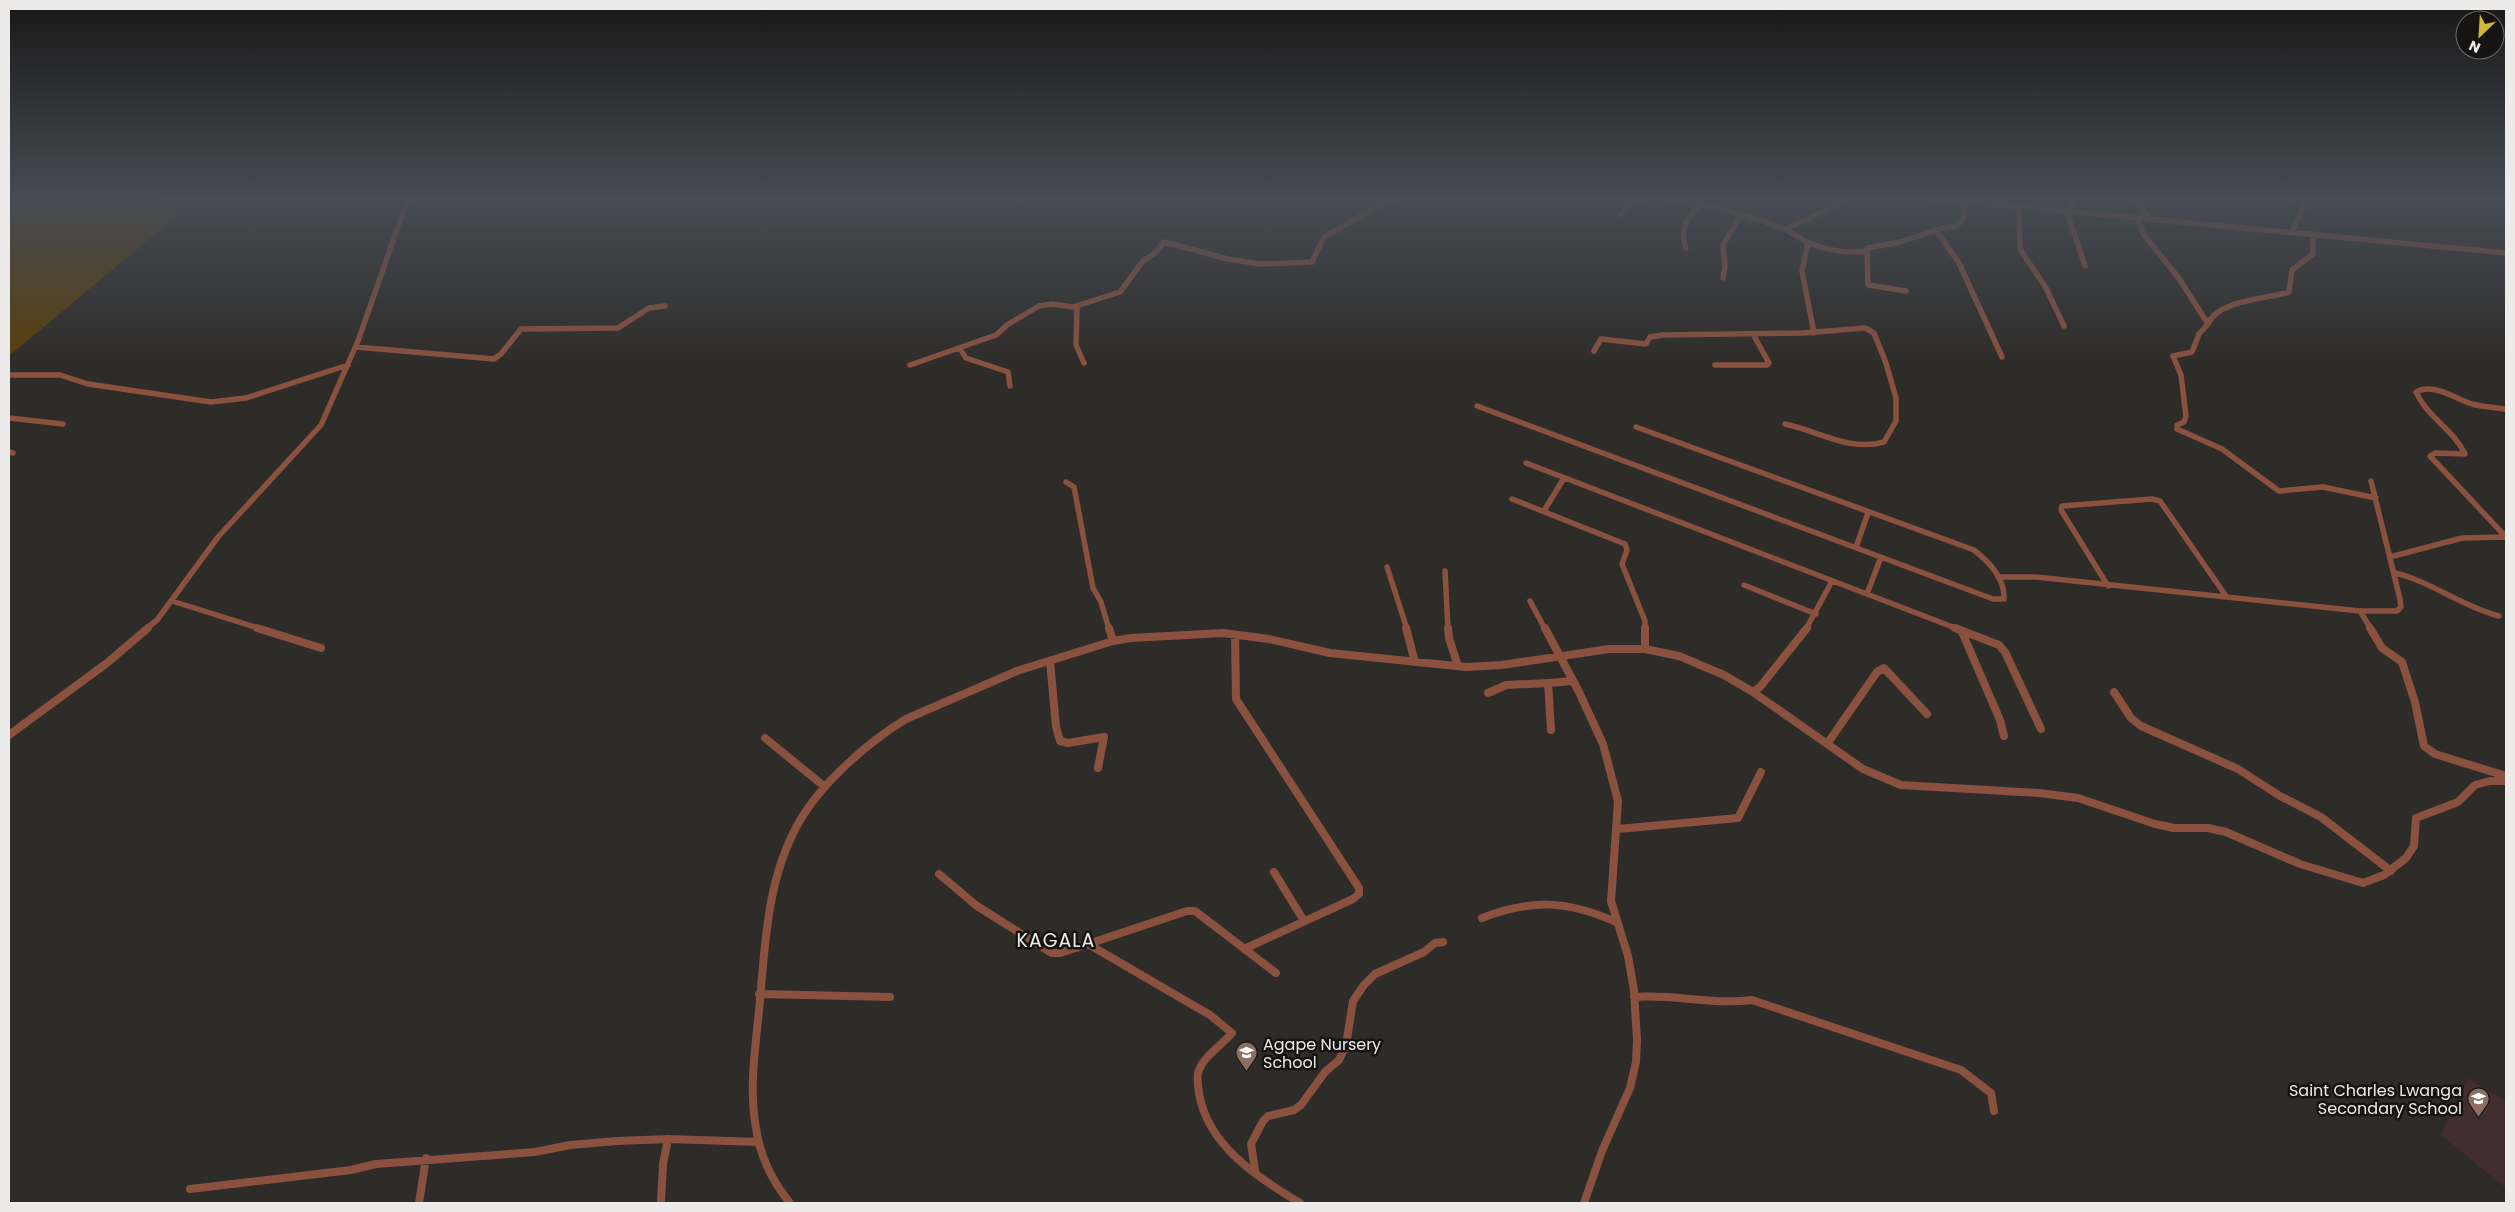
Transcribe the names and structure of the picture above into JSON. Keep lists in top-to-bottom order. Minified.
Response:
{"districts":["KAGALA"],"places":{"school or university":["Agape Nursery School","Saint Charles Lwanga Secondary School"]},"north":"bottom left"}
